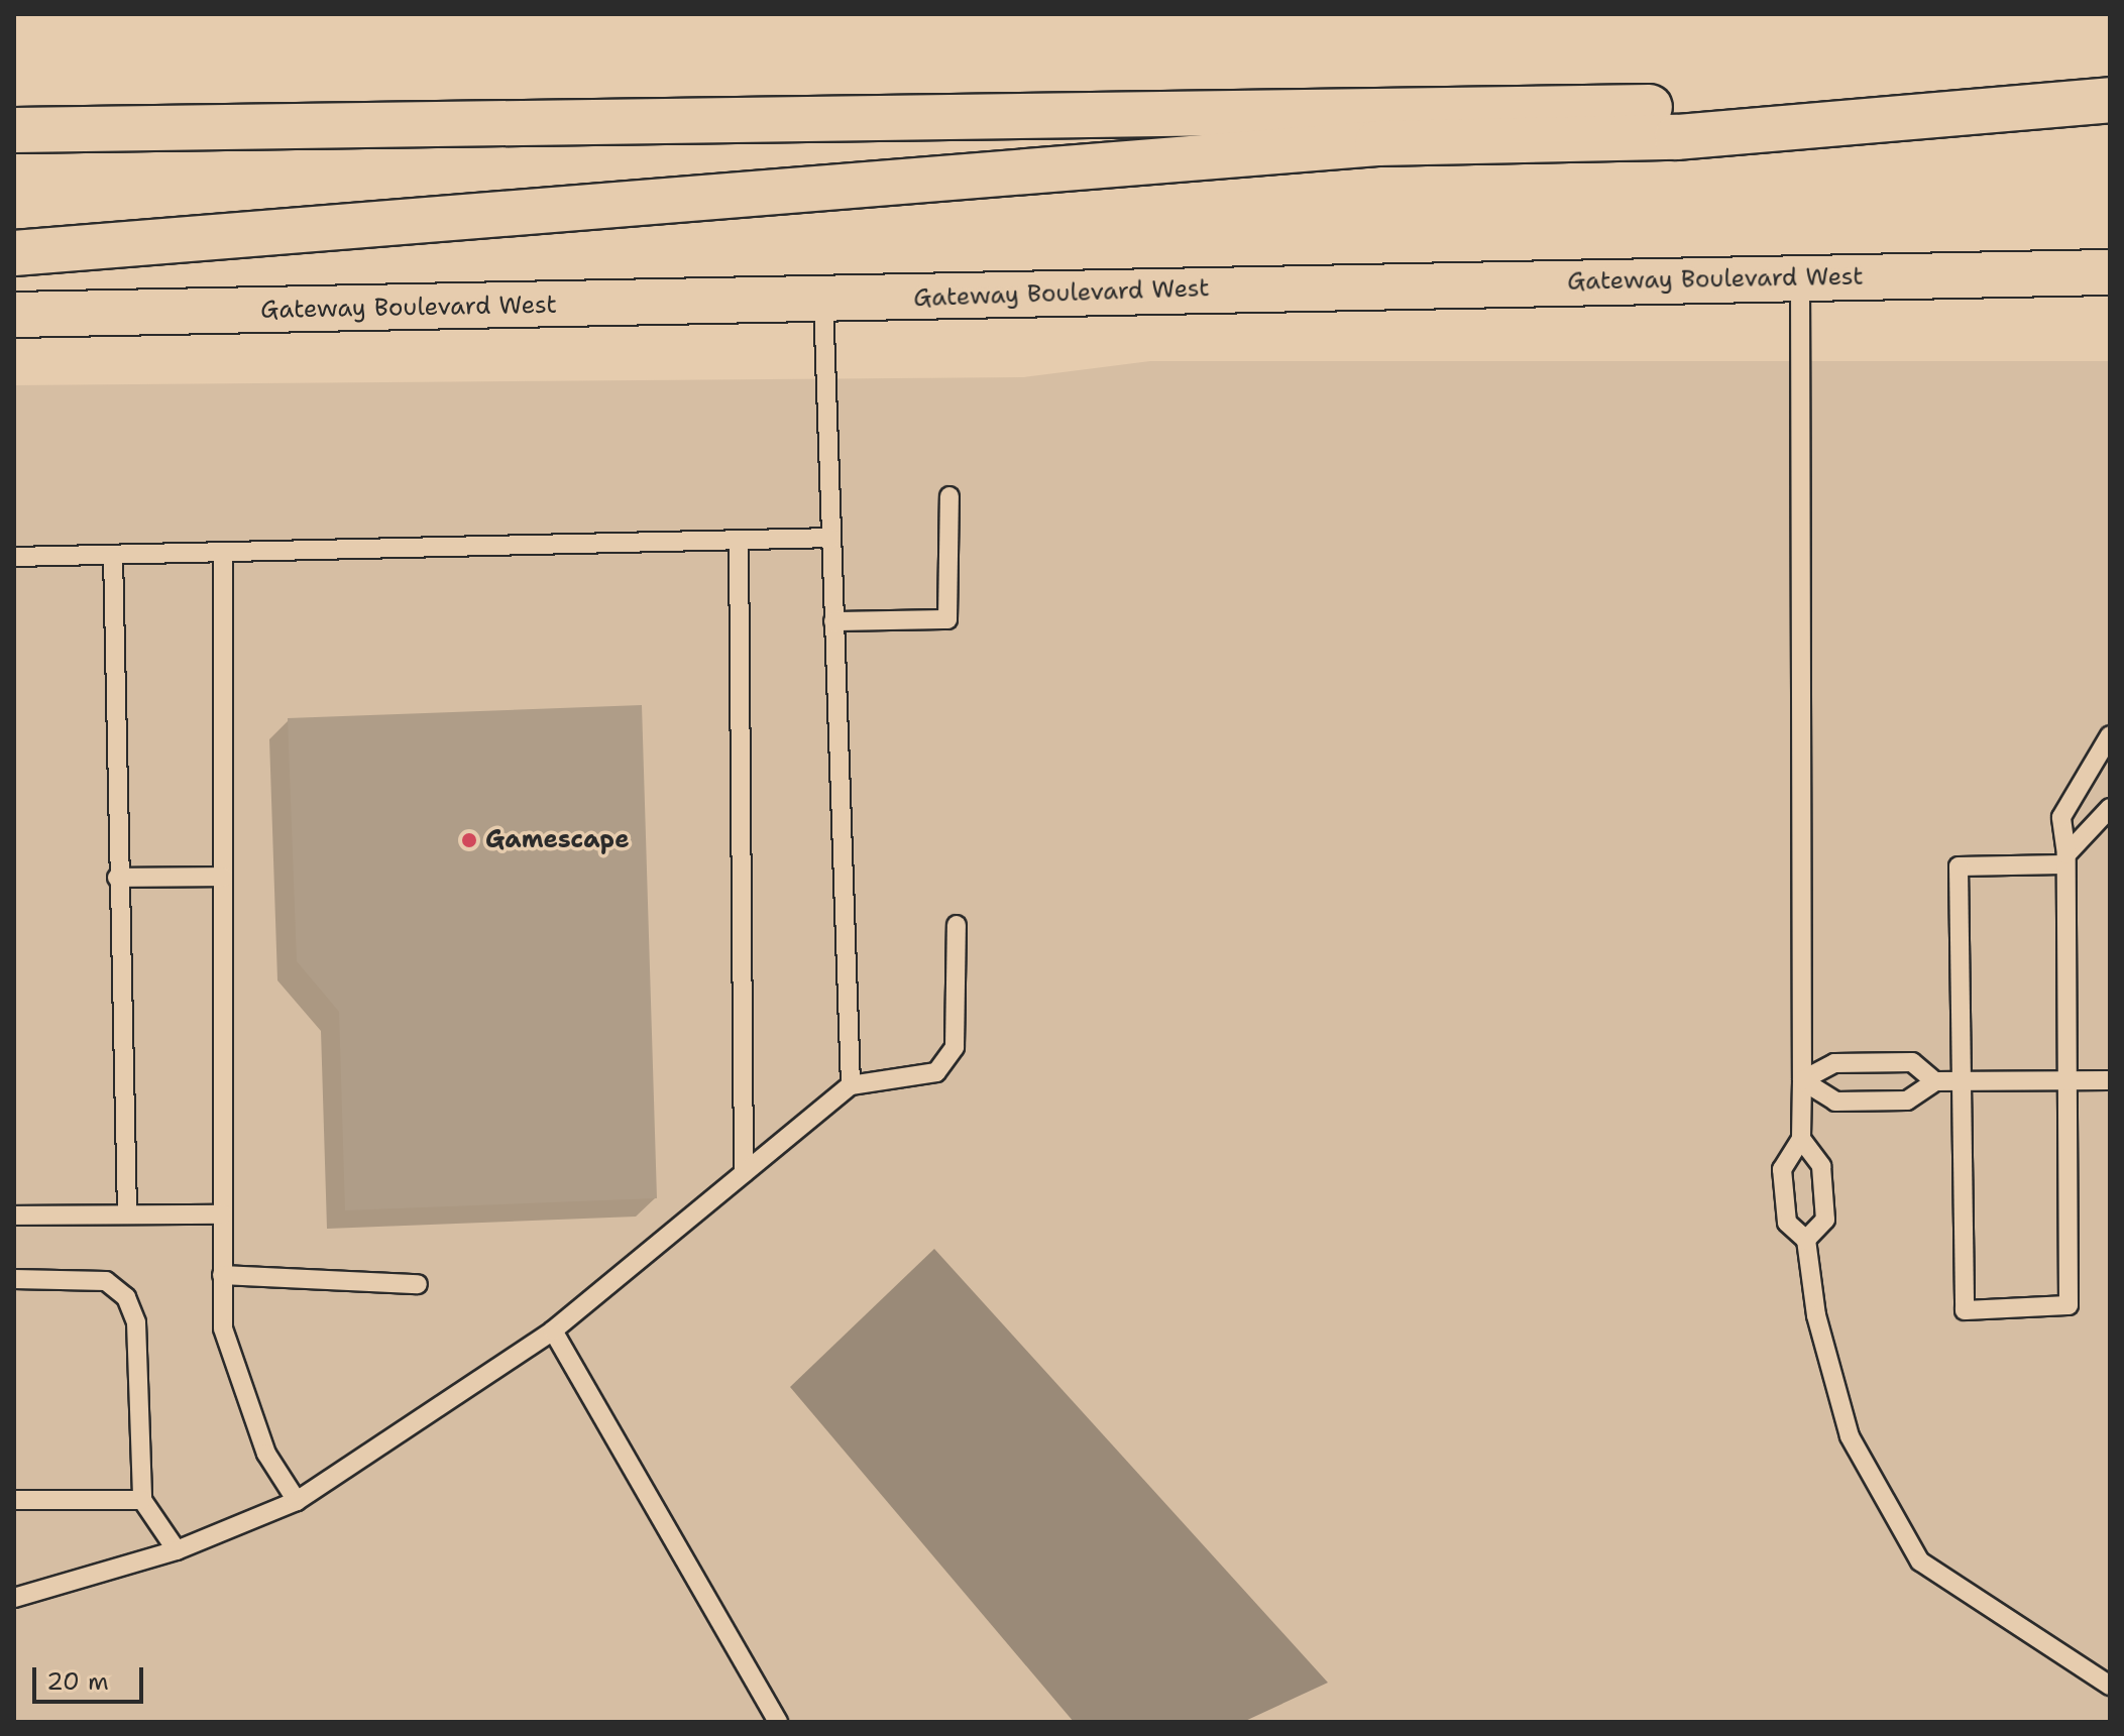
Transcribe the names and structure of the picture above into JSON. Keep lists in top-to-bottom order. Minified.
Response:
{"streets":{"main road":["Gateway Boulevard West"]},"places":["Gamescape"],"scale_bar":"20 m"}
